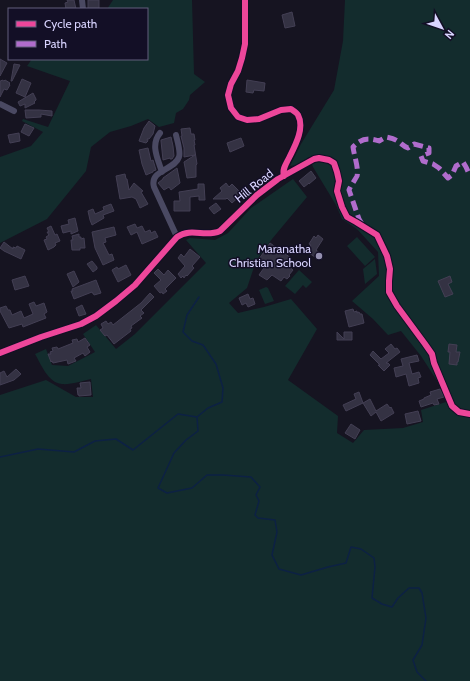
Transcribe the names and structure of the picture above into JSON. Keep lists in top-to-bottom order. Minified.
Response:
{"streets":{"street":["Hill Road"]},"places":["Maranatha Christian School"],"legend":["Cycle path","Path"],"north":"bottom right"}
